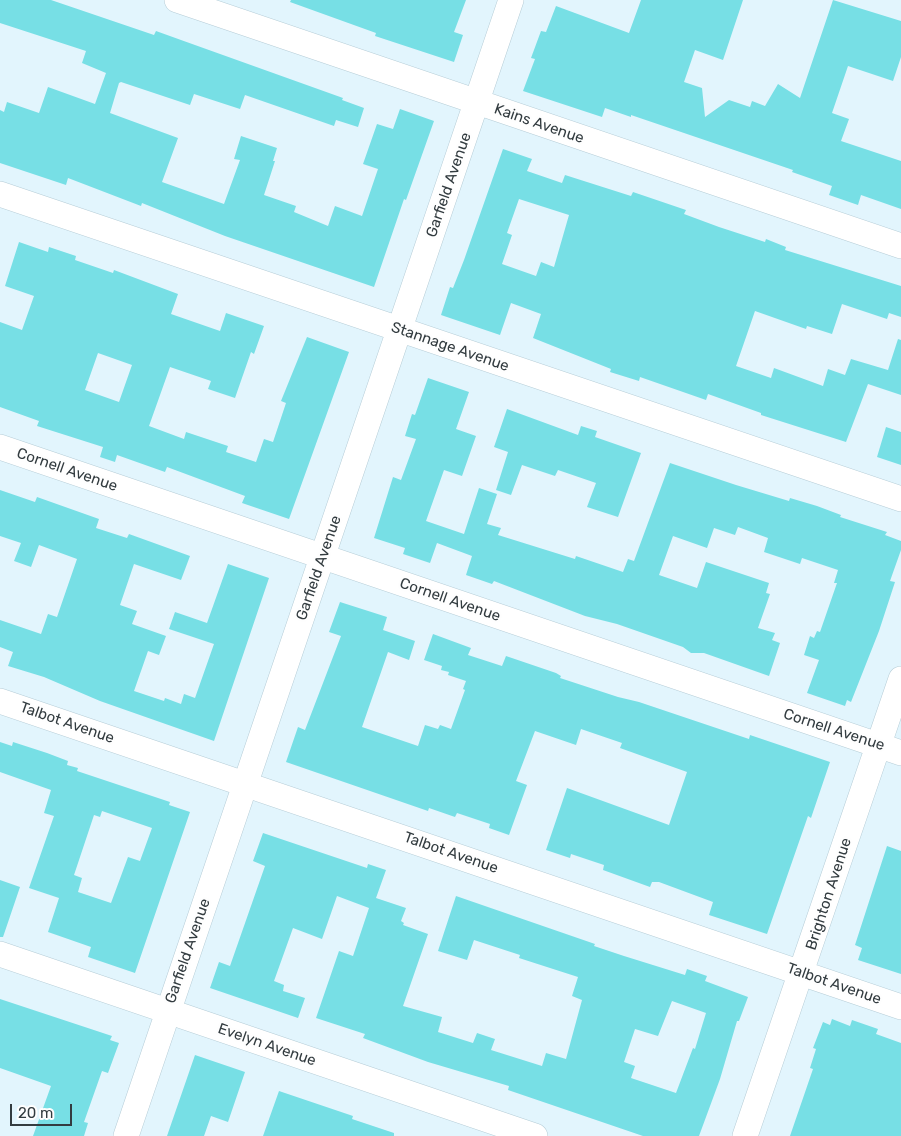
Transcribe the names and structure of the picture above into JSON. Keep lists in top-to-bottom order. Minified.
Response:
{"streets":{"street":["Kains Avenue","Garfield Avenue","Stannage Avenue","Cornell Avenue","Talbot Avenue","Brighton Avenue","Evelyn Avenue"]},"crossings":[["Kains Avenue","Garfield Avenue"],["Garfield Avenue","Stannage Avenue"],["Garfield Avenue","Cornell Avenue"],["Garfield Avenue","Talbot Avenue"],["Garfield Avenue","Evelyn Avenue"],["Cornell Avenue","Brighton Avenue"],["Talbot Avenue","Brighton Avenue"]],"scale_bar":"20 m"}
